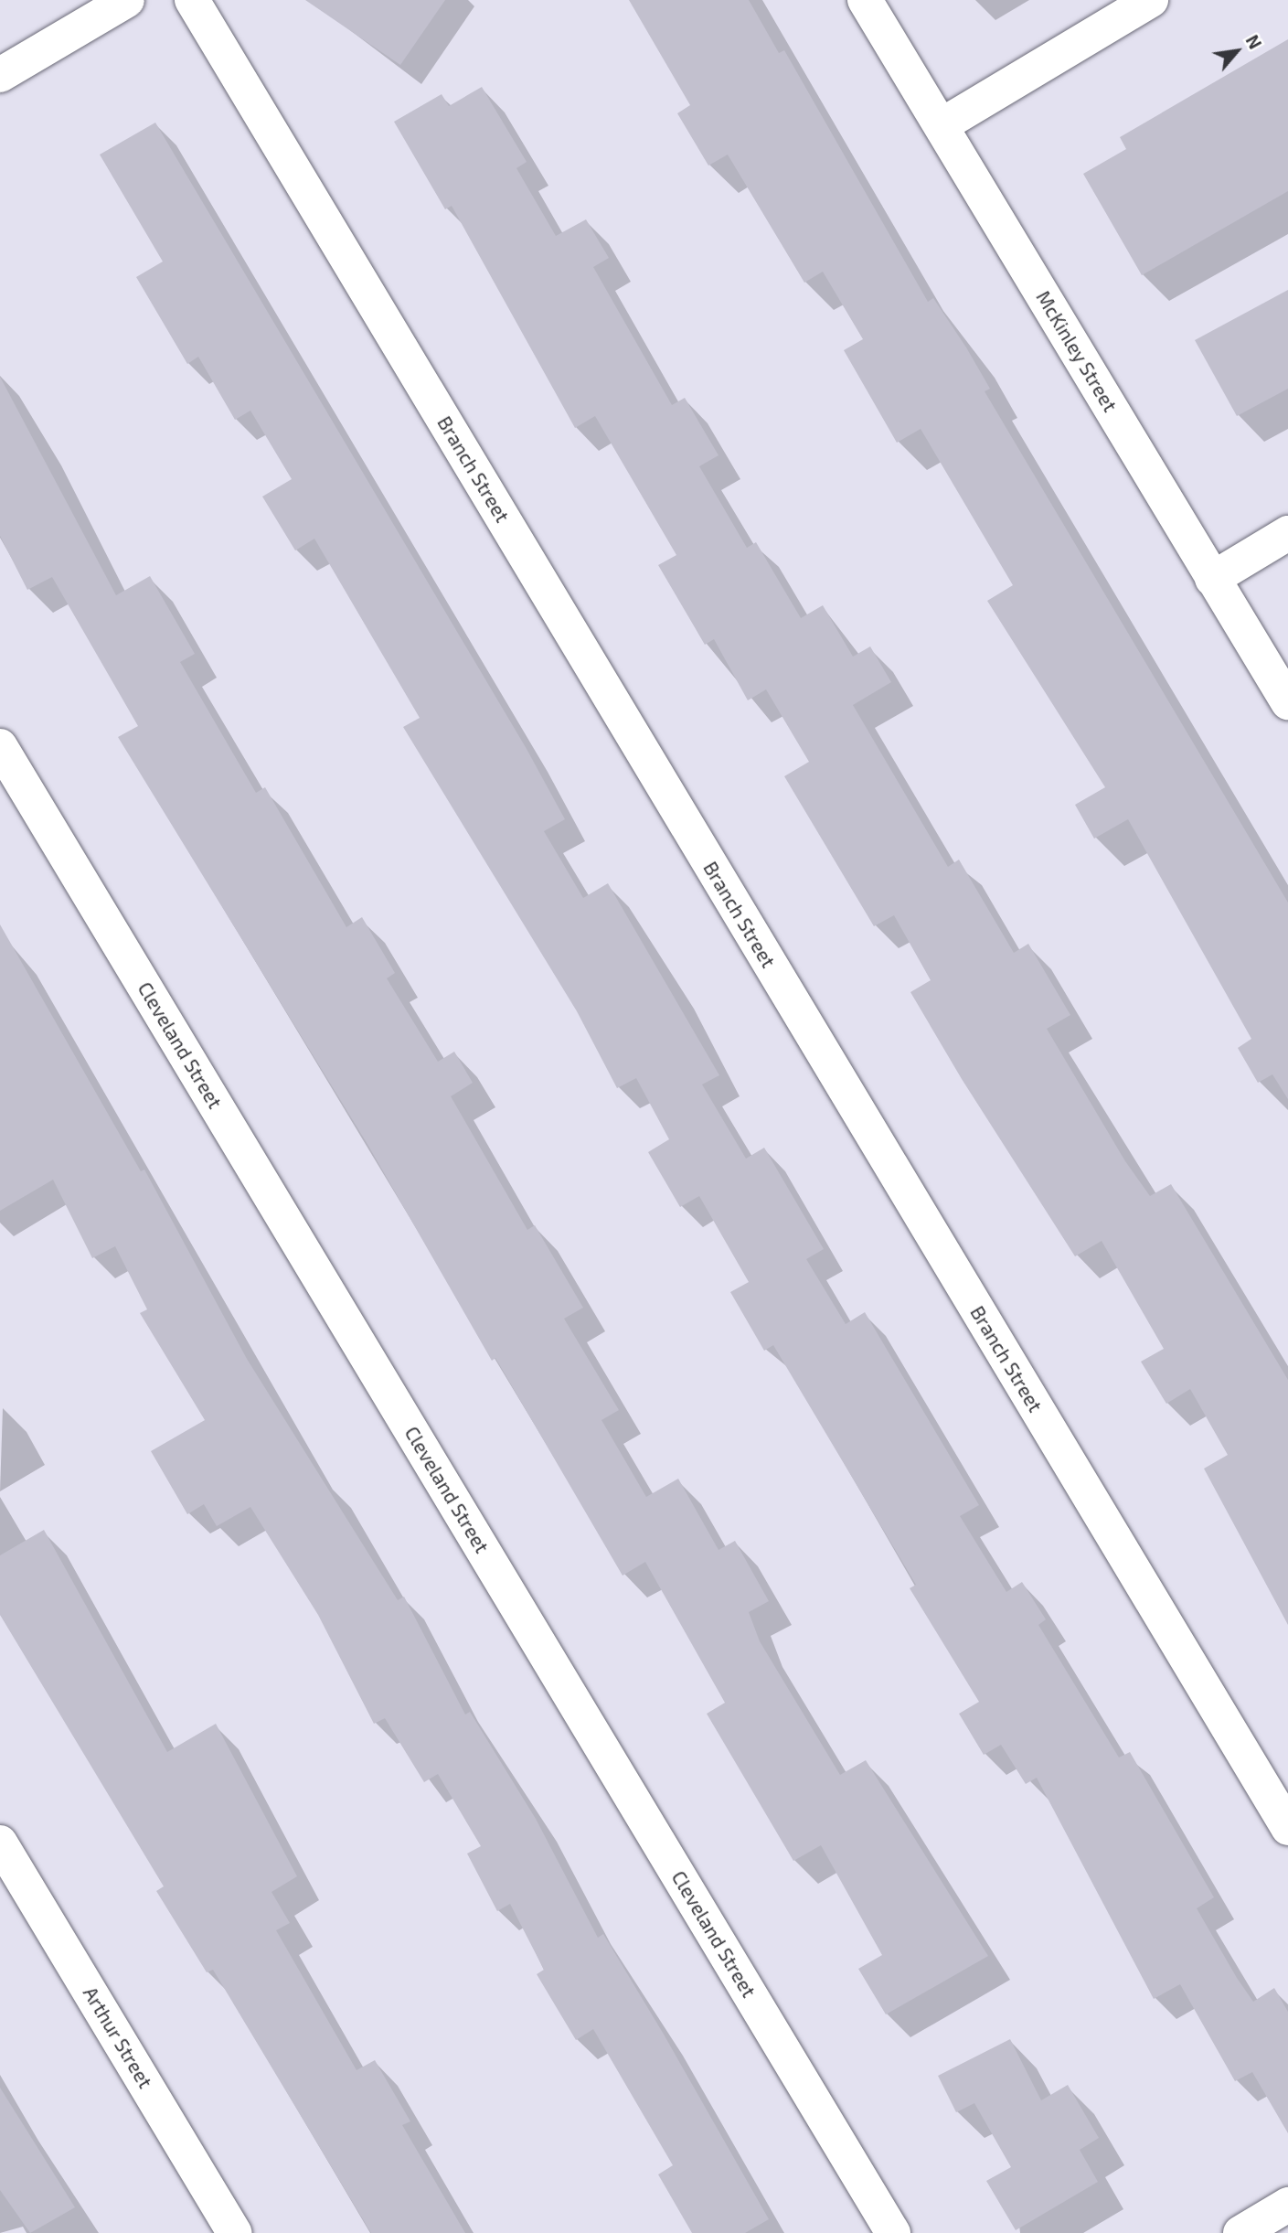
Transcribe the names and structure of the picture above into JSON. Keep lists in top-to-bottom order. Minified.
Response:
{"streets":{"street":["McKinley Street","Branch Street","Cleveland Street","Arthur Street"]},"north":"top right"}
